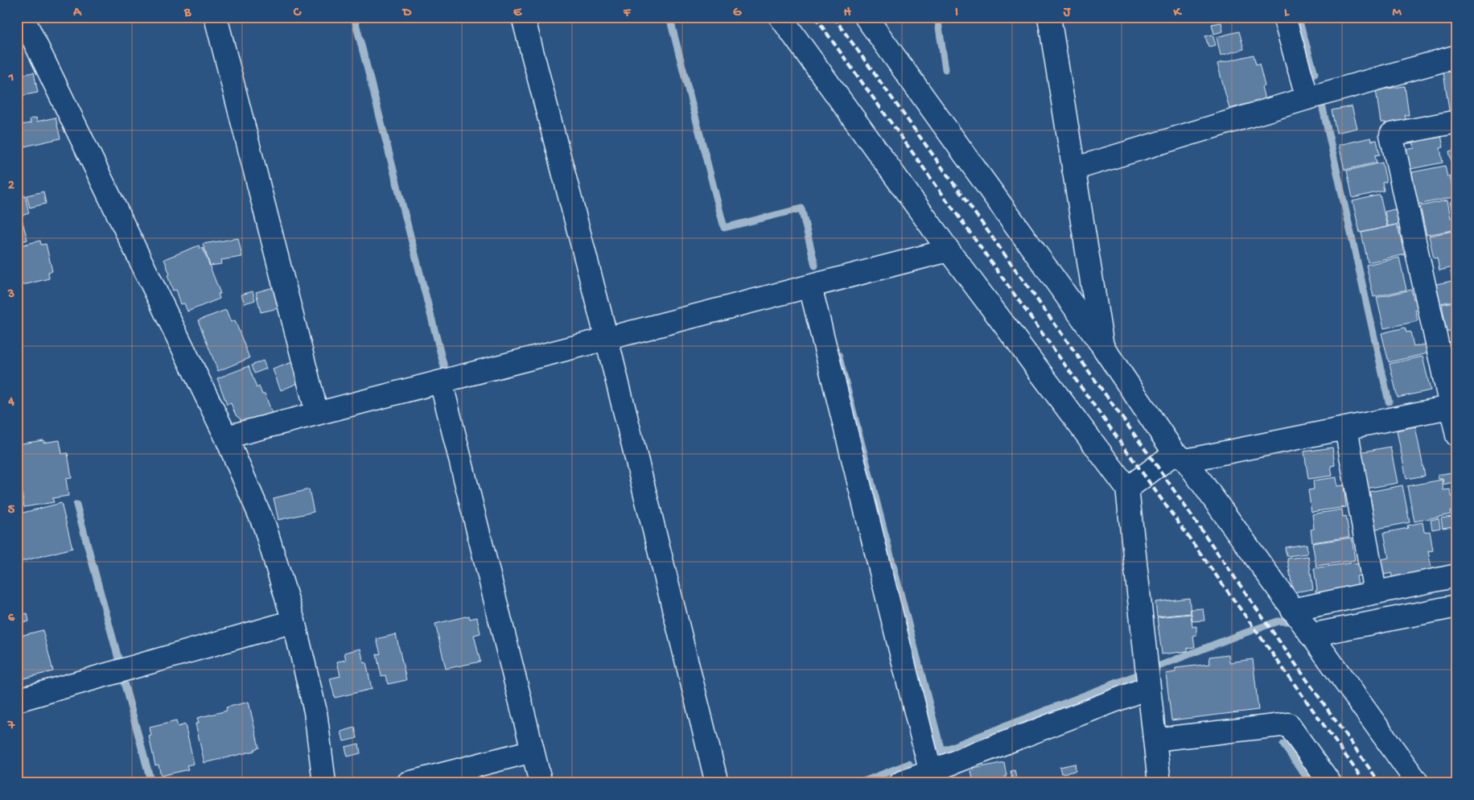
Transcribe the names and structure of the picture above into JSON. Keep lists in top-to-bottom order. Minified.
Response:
{"grid":{"columns":["A","B","C","D","E","F","G","H","I","J","K","L","M"],"rows":["1","2","3","4","5","6","7"]}}
